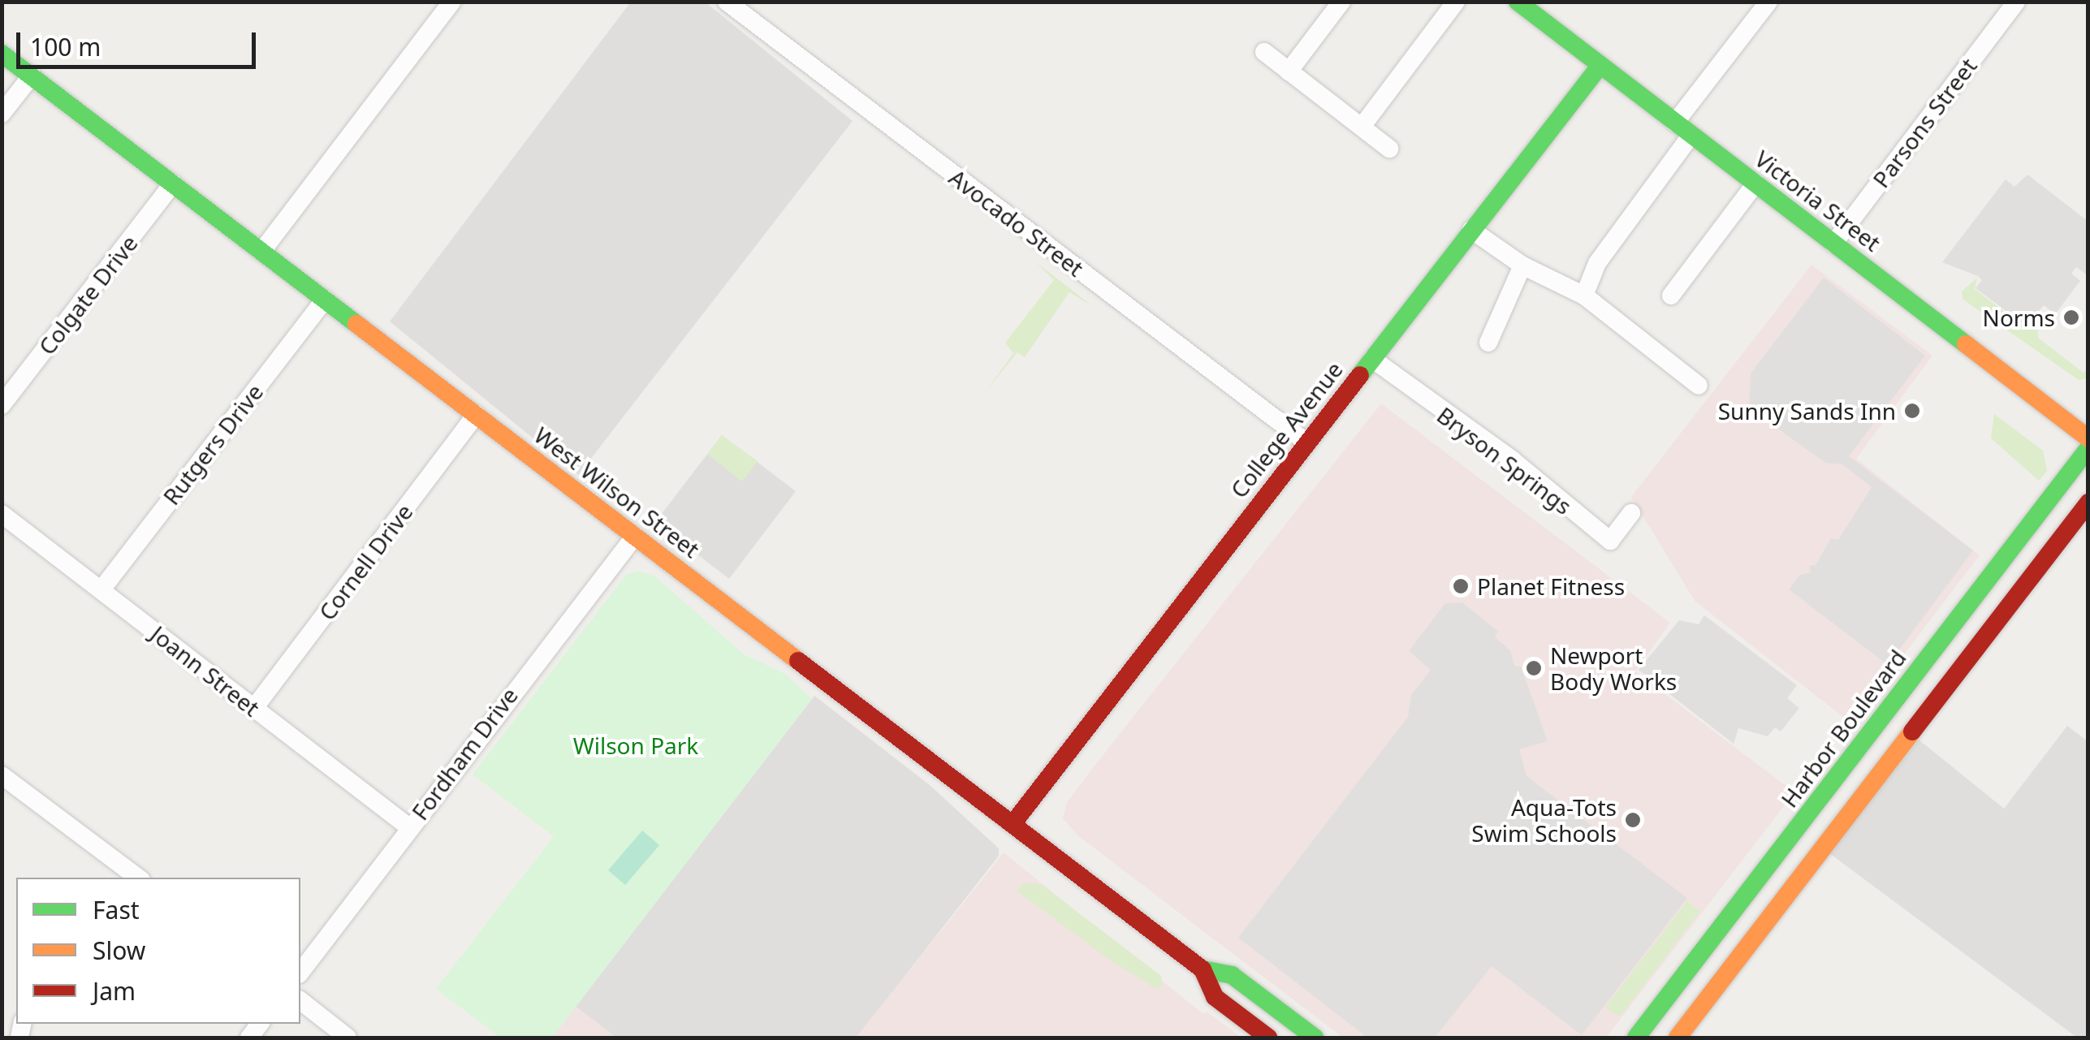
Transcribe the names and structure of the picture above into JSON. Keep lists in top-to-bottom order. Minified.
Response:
{"streets":{"street":["Parsons Street","Victoria Street","Avocado Street","Colgate Drive","College Avenue","Rutgers Drive","Bryson Springs","West Wilson Street","Cornell Drive","Joann Street","Harbor Boulevard","Fordham Drive"]},"crossings":[["Parsons Street","Victoria Street"],["Victoria Street","College Avenue"],["Avocado Street","College Avenue"],["Colgate Drive","West Wilson Street"],["College Avenue","Bryson Springs"],["College Avenue","West Wilson Street"],["Rutgers Drive","West Wilson Street"],["Rutgers Drive","Joann Street"],["West Wilson Street","Cornell Drive"],["West Wilson Street","Fordham Drive"],["Cornell Drive","Joann Street"],["Joann Street","Fordham Drive"]],"parks":["Wilson Park"],"places":["Norms","Sunny Sands Inn","Planet Fitness","Newport Body Works","Aqua-Tots Swim Schools"],"legend":["Fast","Slow","Jam"],"scale_bar":"100 m"}
